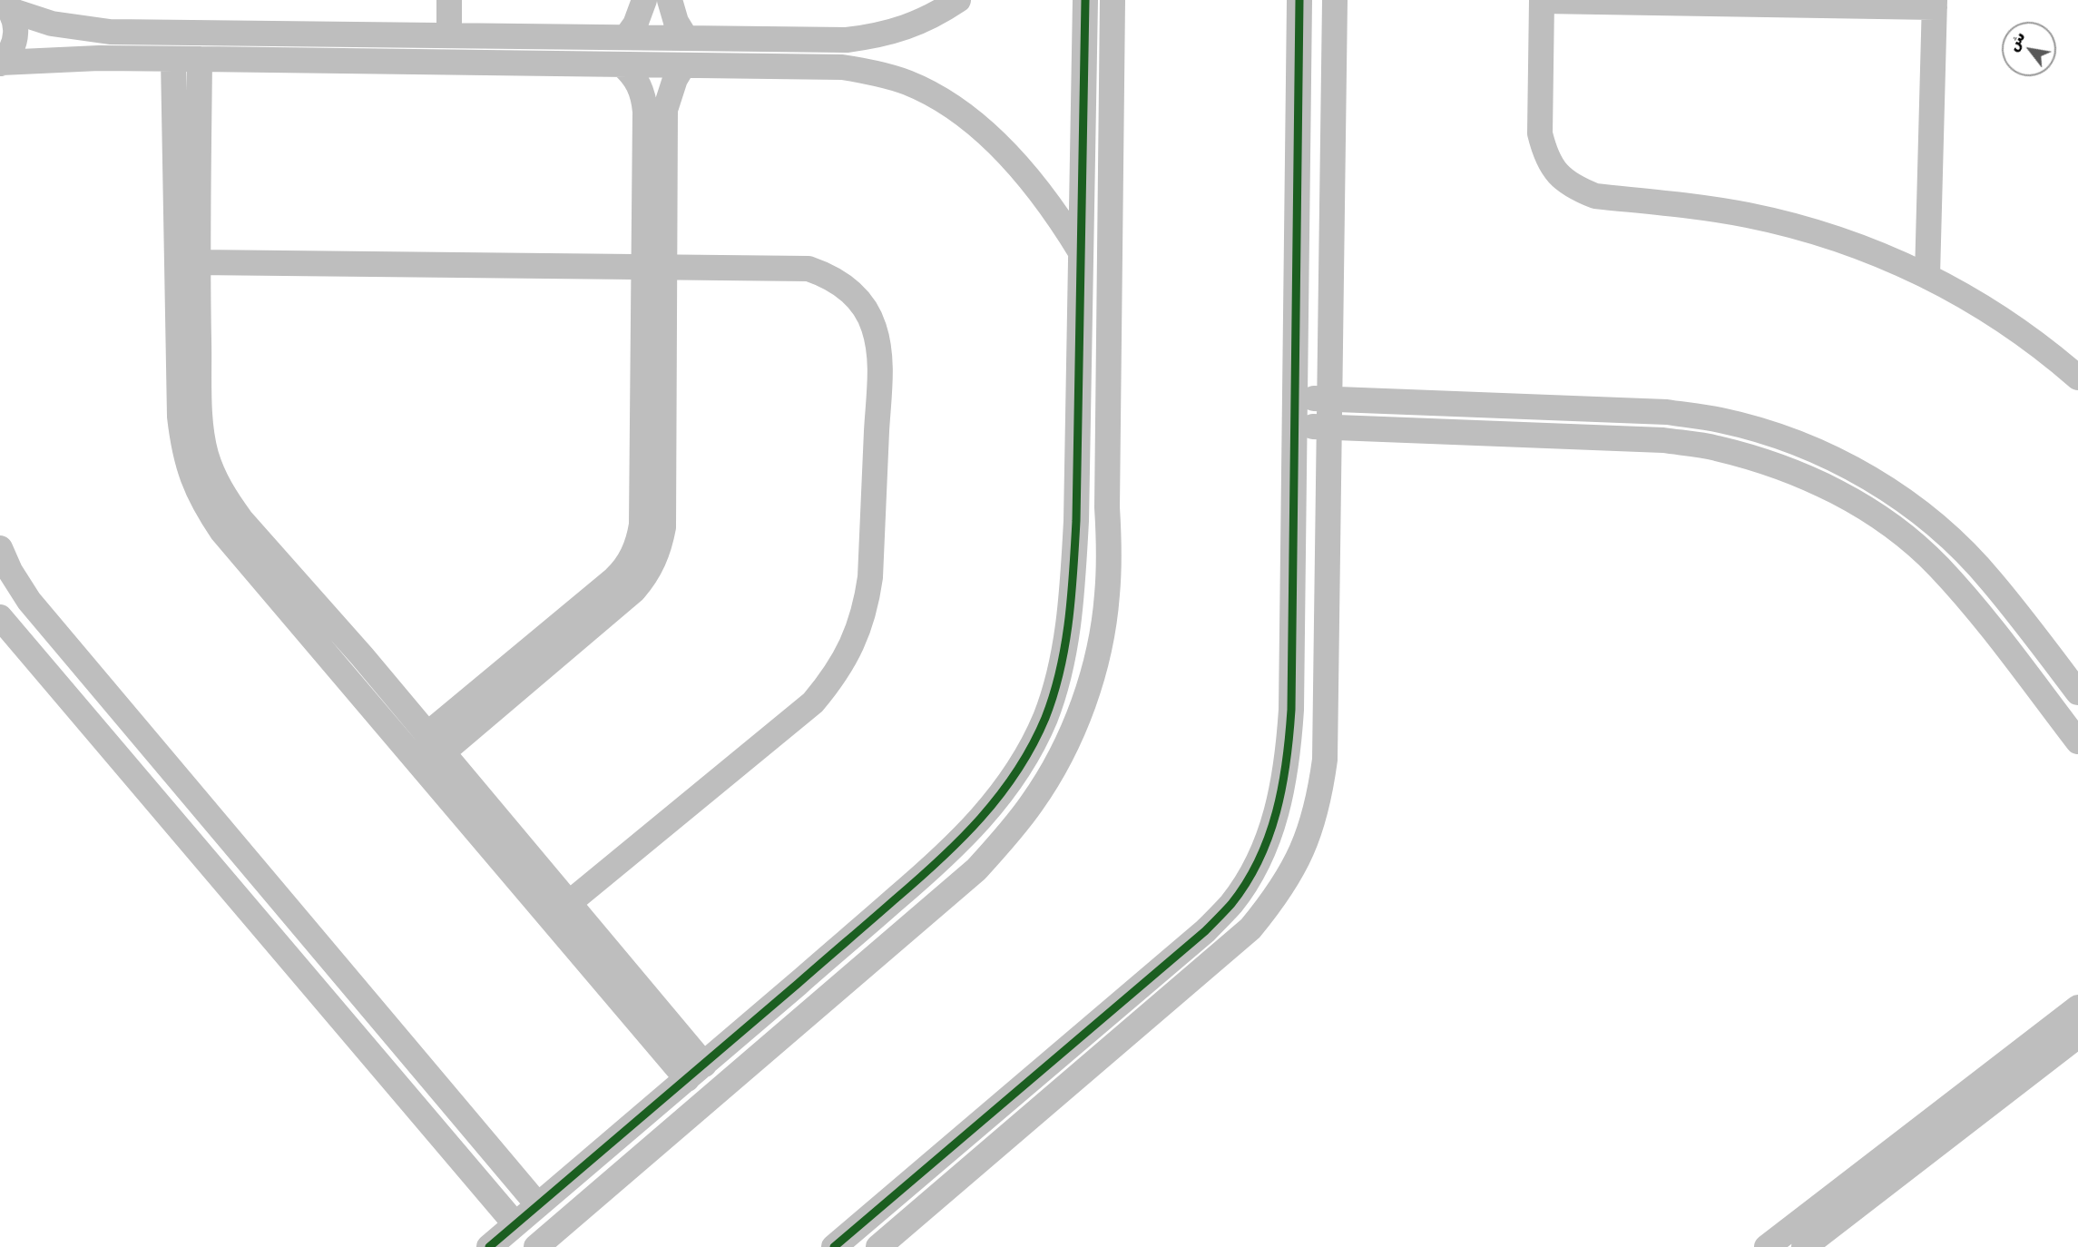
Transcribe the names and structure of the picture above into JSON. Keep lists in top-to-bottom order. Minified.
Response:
{"north":"top left"}
